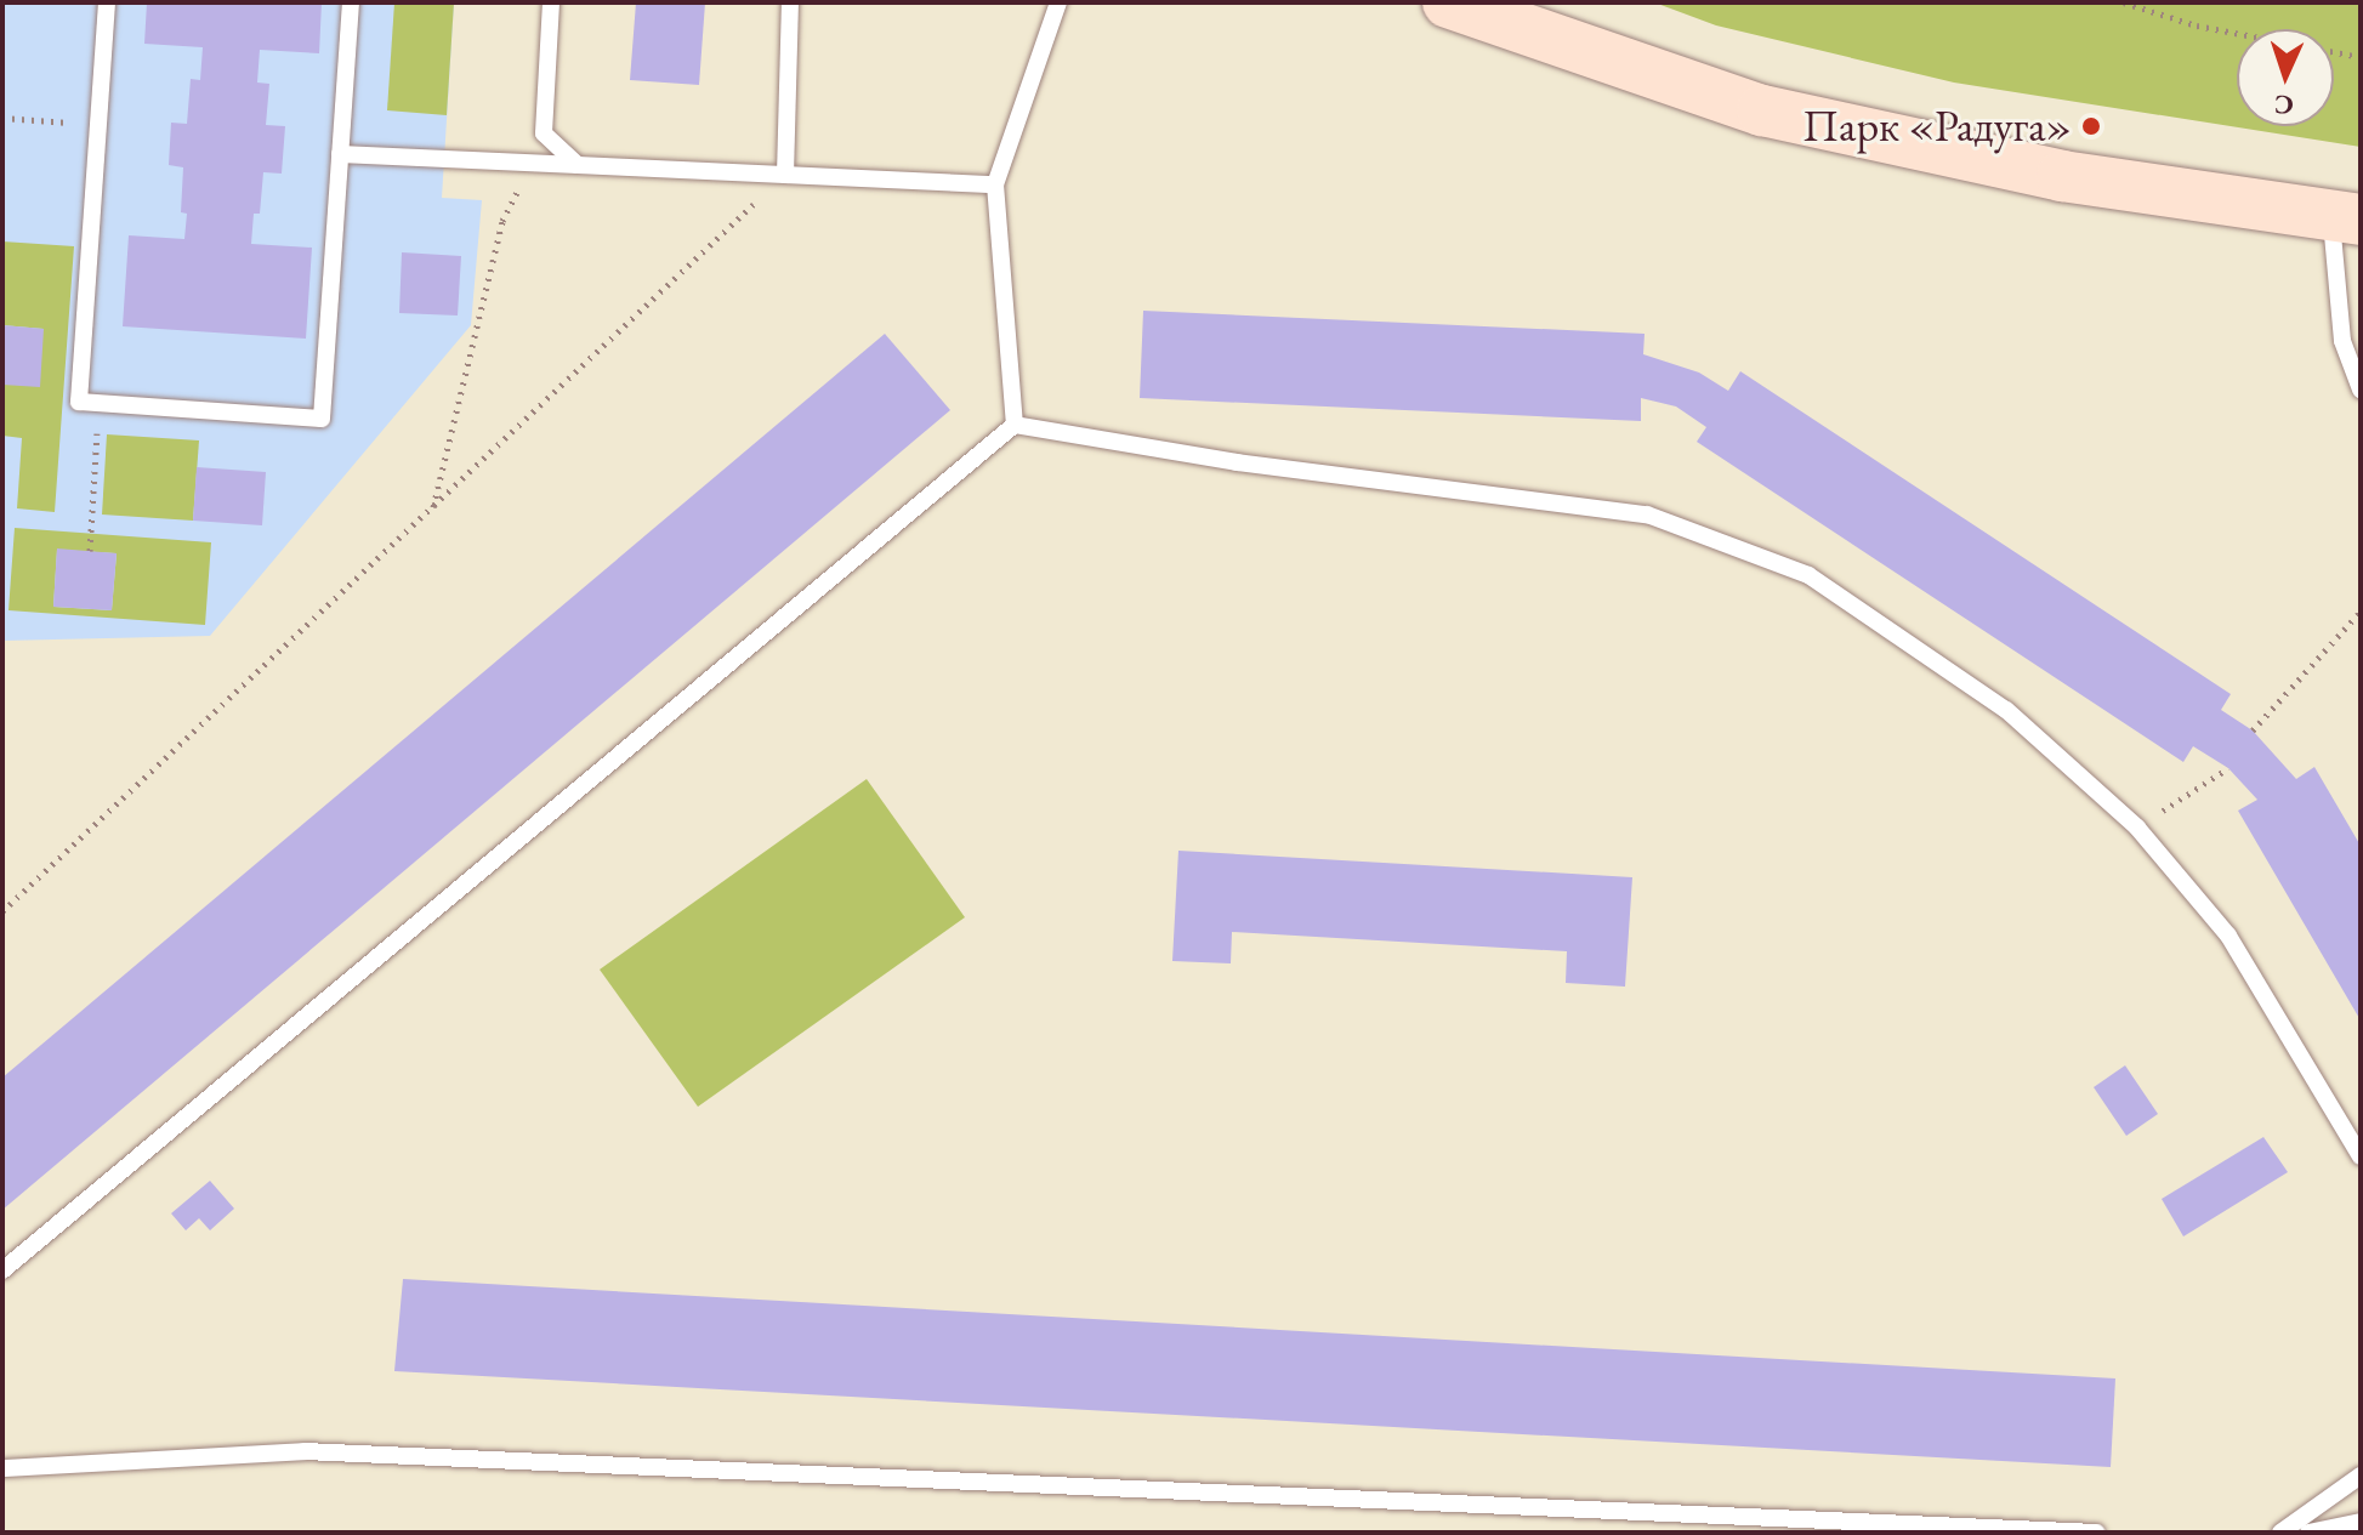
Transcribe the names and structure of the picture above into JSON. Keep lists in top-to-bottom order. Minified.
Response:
{"places":["Парк «Радуга»"],"north":"bottom"}
